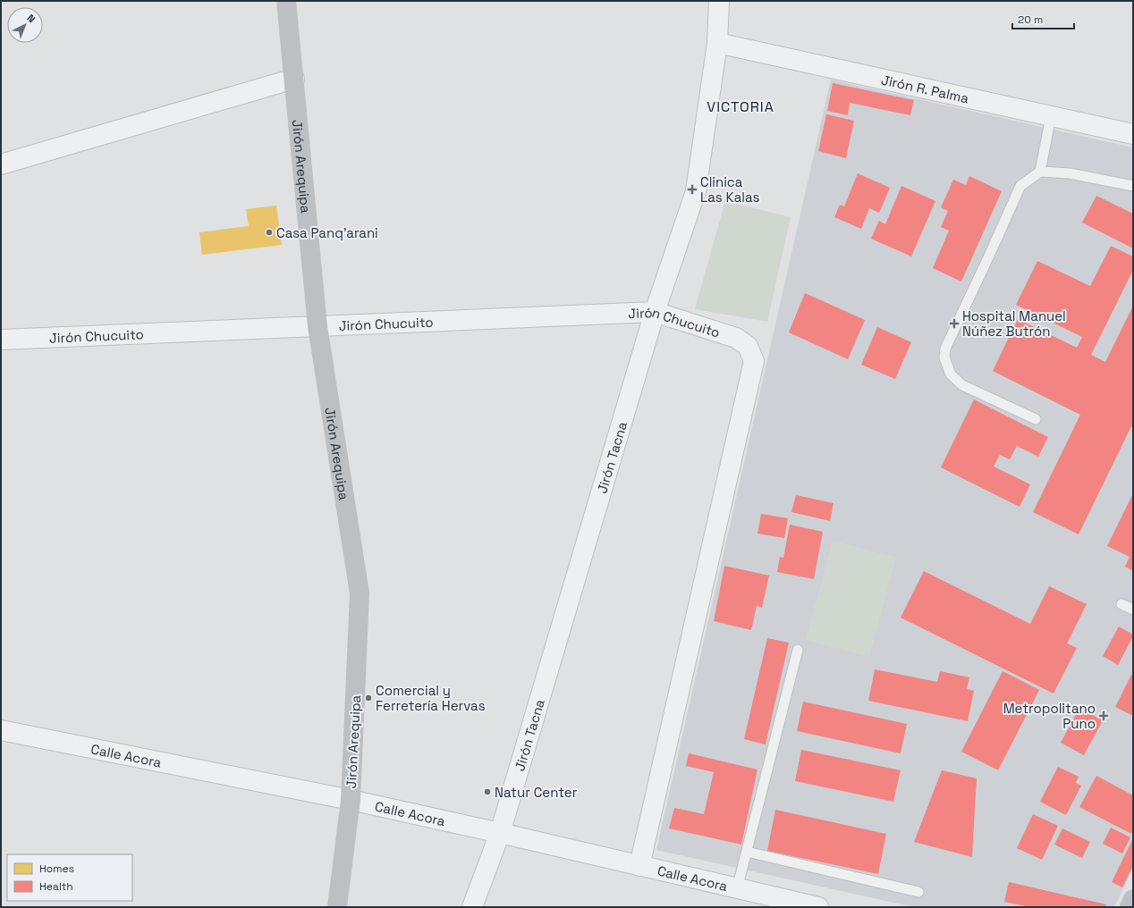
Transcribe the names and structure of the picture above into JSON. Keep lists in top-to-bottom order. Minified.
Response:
{"streets":{"street":["Jirón R. Palma","Jirón Arequipa","Jirón Chucuito","Jirón Tacna","Calle Acora"]},"crossings":[["Jirón R. Palma","Jirón Tacna"],["Jirón Arequipa","Jirón Chucuito"],["Jirón Arequipa","Calle Acora"],["Jirón Chucuito","Jirón Tacna"],["Jirón Chucuito","Calle Acora"],["Jirón Tacna","Calle Acora"]],"districts":["VICTORIA"],"places":{"health":["Clinica Las Kalas","Hospital Manuel Núñez Butrón","Metropolitano Puno"],"other":["Casa Panq'arani","Comercial y Ferretería Hervas","Natur Center"]},"legend":["Homes","Health"],"scale_bar":"20 m","north":"top right"}
